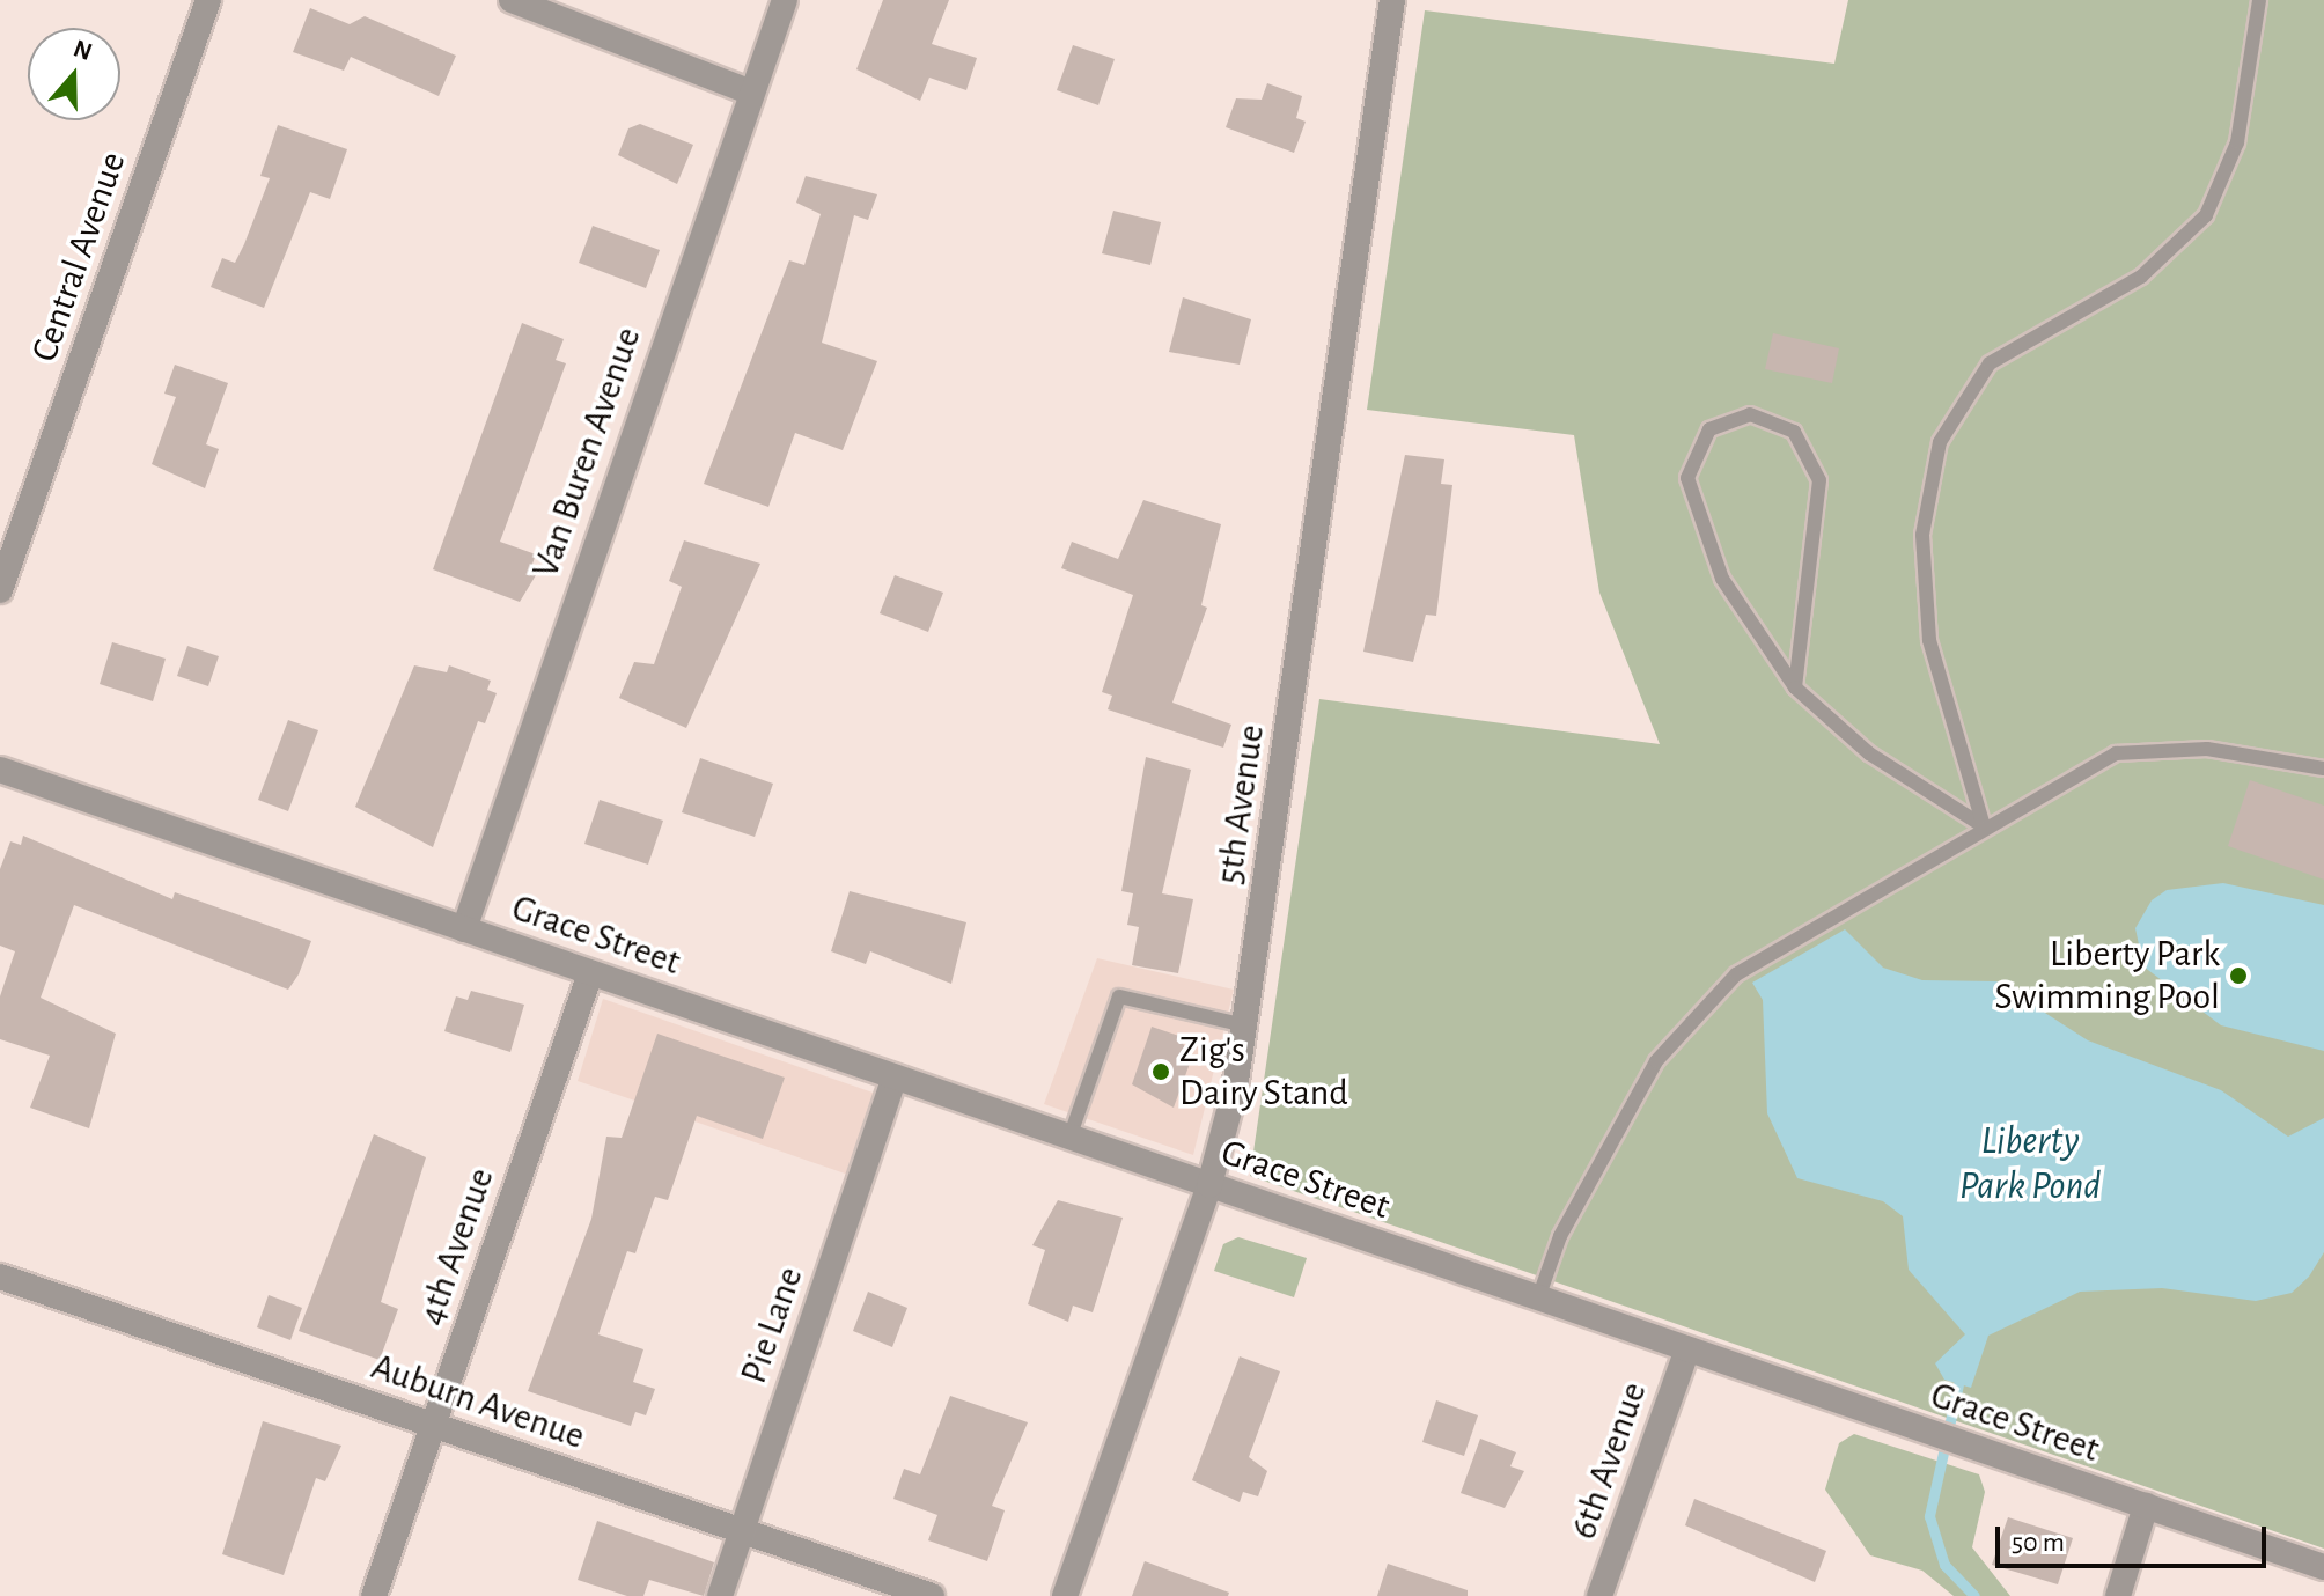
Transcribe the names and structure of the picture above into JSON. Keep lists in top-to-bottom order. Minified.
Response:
{"streets":{"street":["Central Avenue","Van Buren Avenue","5th Avenue","Grace Street","4th Avenue","Pie Lane","Auburn Avenue","6th Avenue"]},"crossings":[["Van Buren Avenue","Grace Street"],["5th Avenue","Grace Street"],["Grace Street","4th Avenue"],["Grace Street","Pie Lane"],["Grace Street","6th Avenue"],["4th Avenue","Auburn Avenue"],["Pie Lane","Auburn Avenue"]],"water":["Liberty Park Pond"],"places":["Liberty Park Swimming Pool","Zig's Dairy Stand"],"scale_bar":"50 m","north":"top"}
